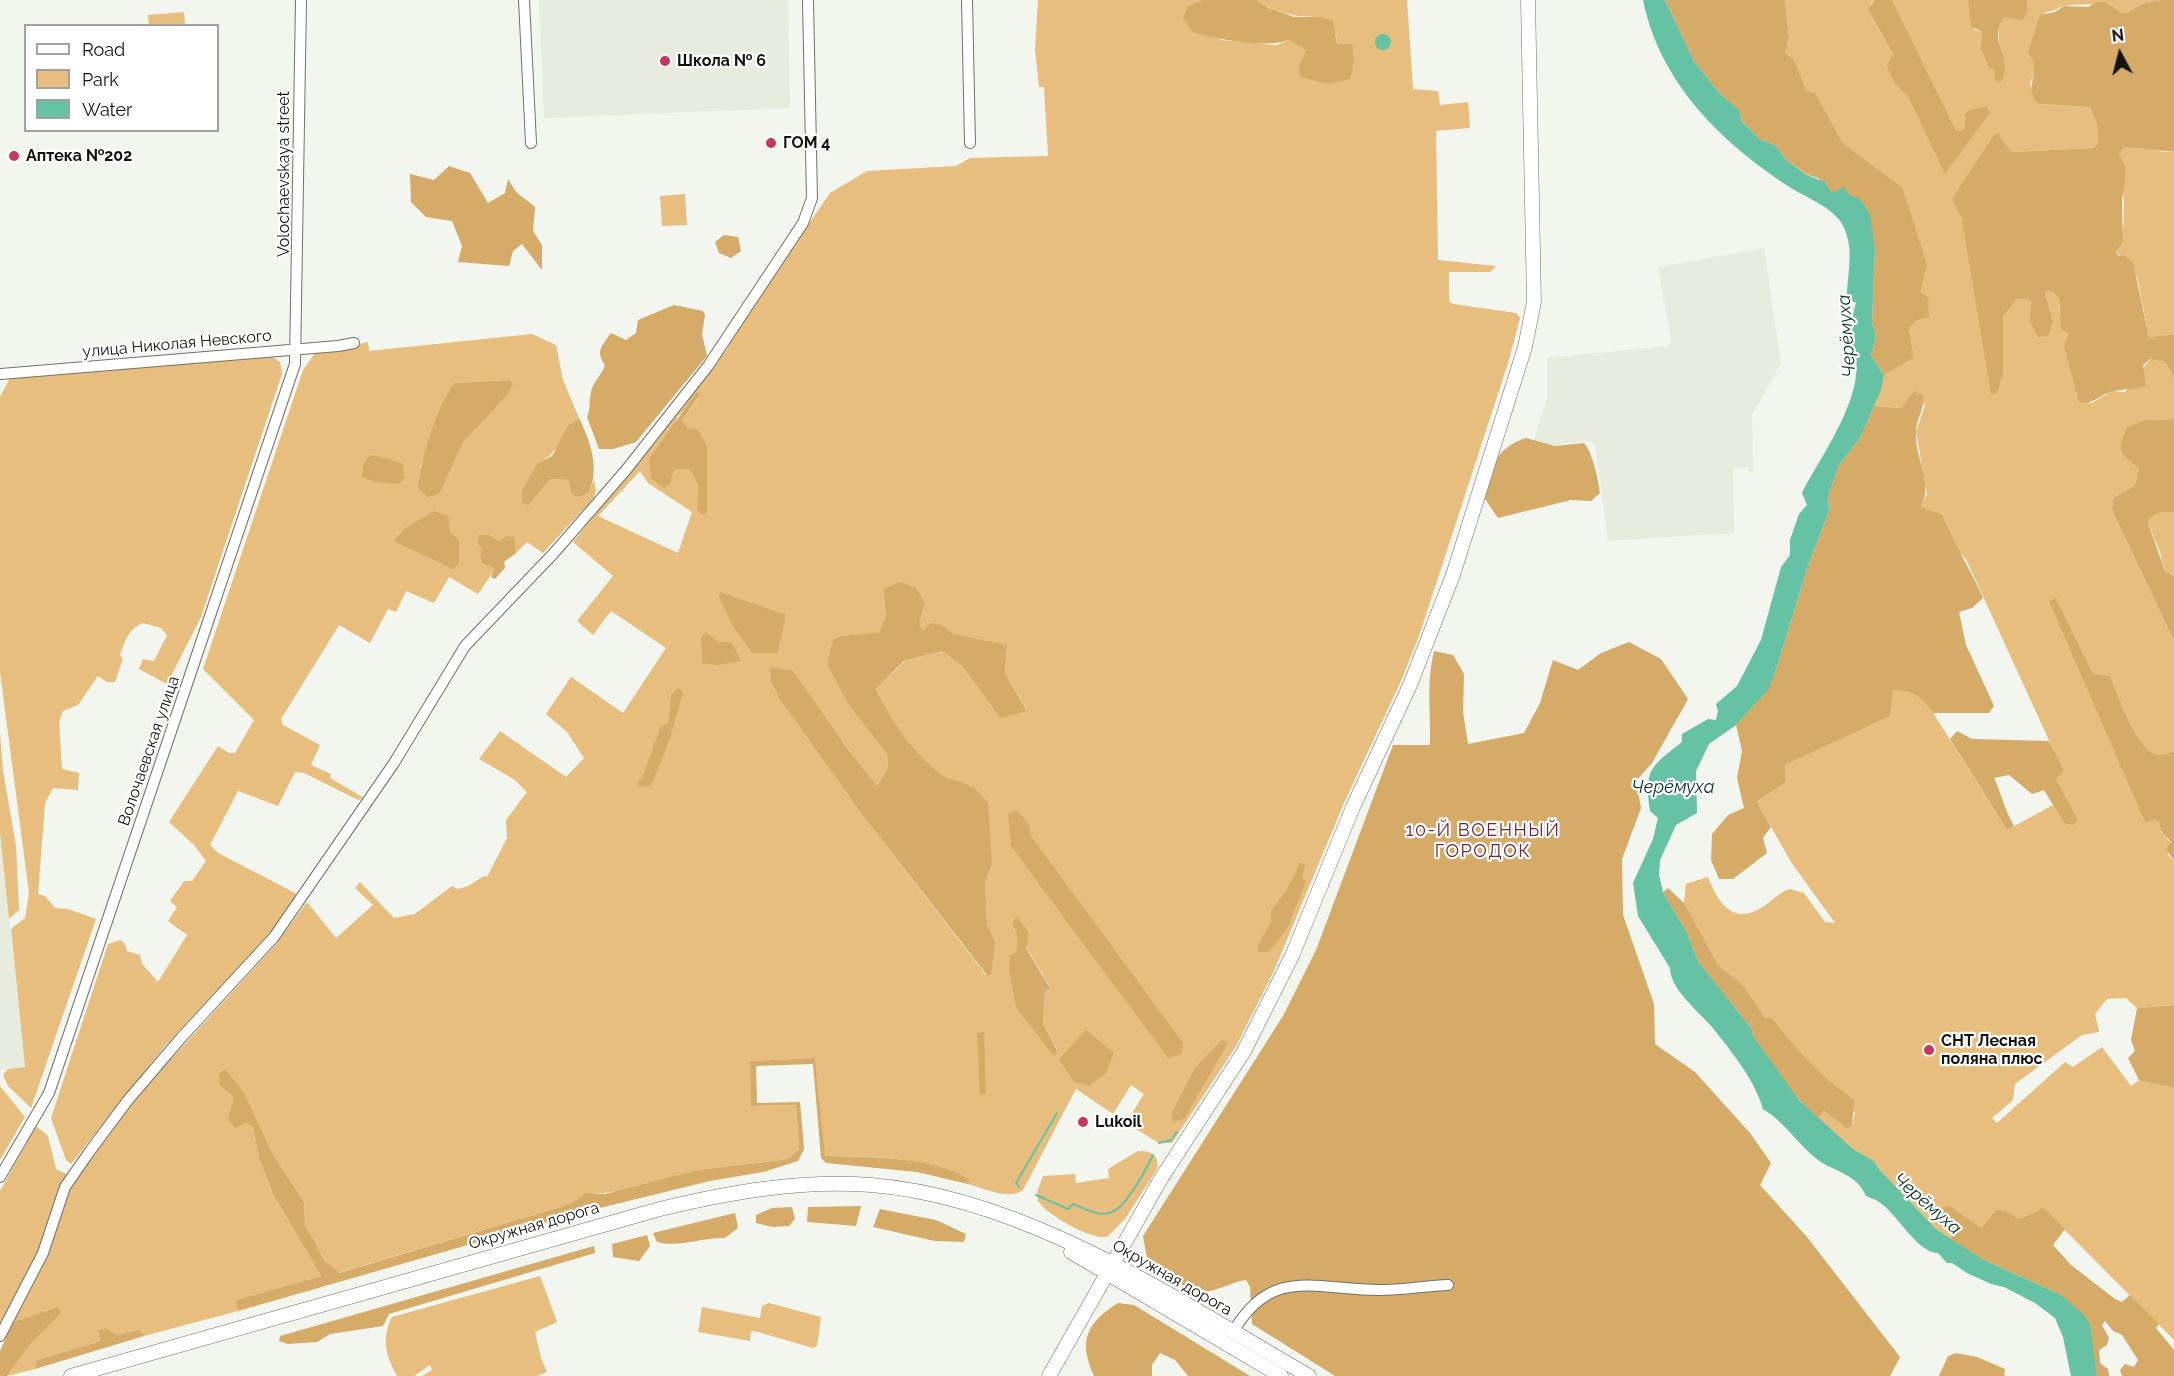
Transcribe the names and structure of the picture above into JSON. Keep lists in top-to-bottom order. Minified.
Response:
{"streets":{"main road":["Окружная дорога"],"street":["Volochaevskaya street","улица Николая Невского","Волочаевская улица"]},"crossings":[["Volochaevskaya street","улица Николая Невского"],["Volochaevskaya street","Волочаевская улица"],["улица Николая Невского","Волочаевская улица"]],"districts":["10-Й ВОЕННЫЙ ГОРОДОК"],"water":["Черёмуха"],"places":["Школа № 6","ГОМ 4","Аптека №202","СНТ Лесная поляна плюс","Lukoil"],"legend":["Road","Park","Water"],"north":"top"}
